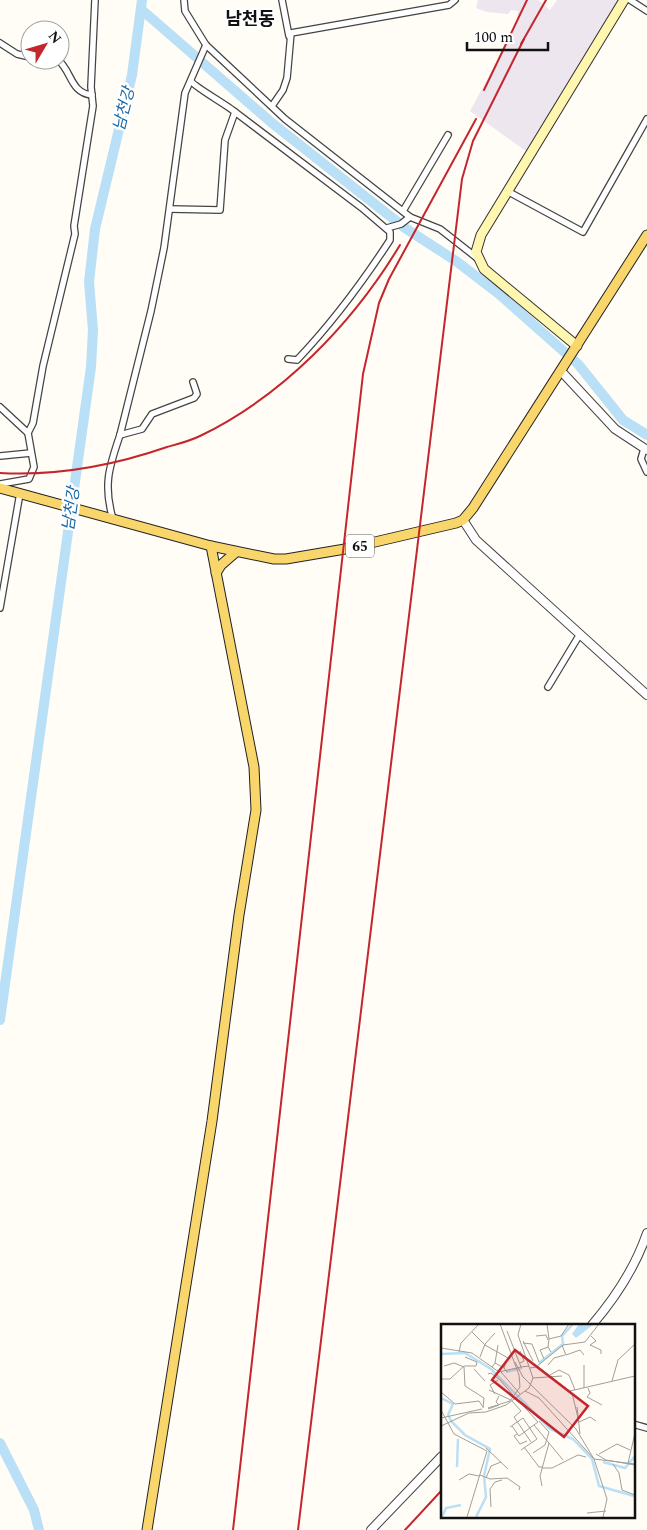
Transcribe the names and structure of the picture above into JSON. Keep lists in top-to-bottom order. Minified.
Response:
{"streets":{"main road":["65"]},"districts":["남천동"],"water":["남천강"],"scale_bar":"100 m","north":"top right"}
